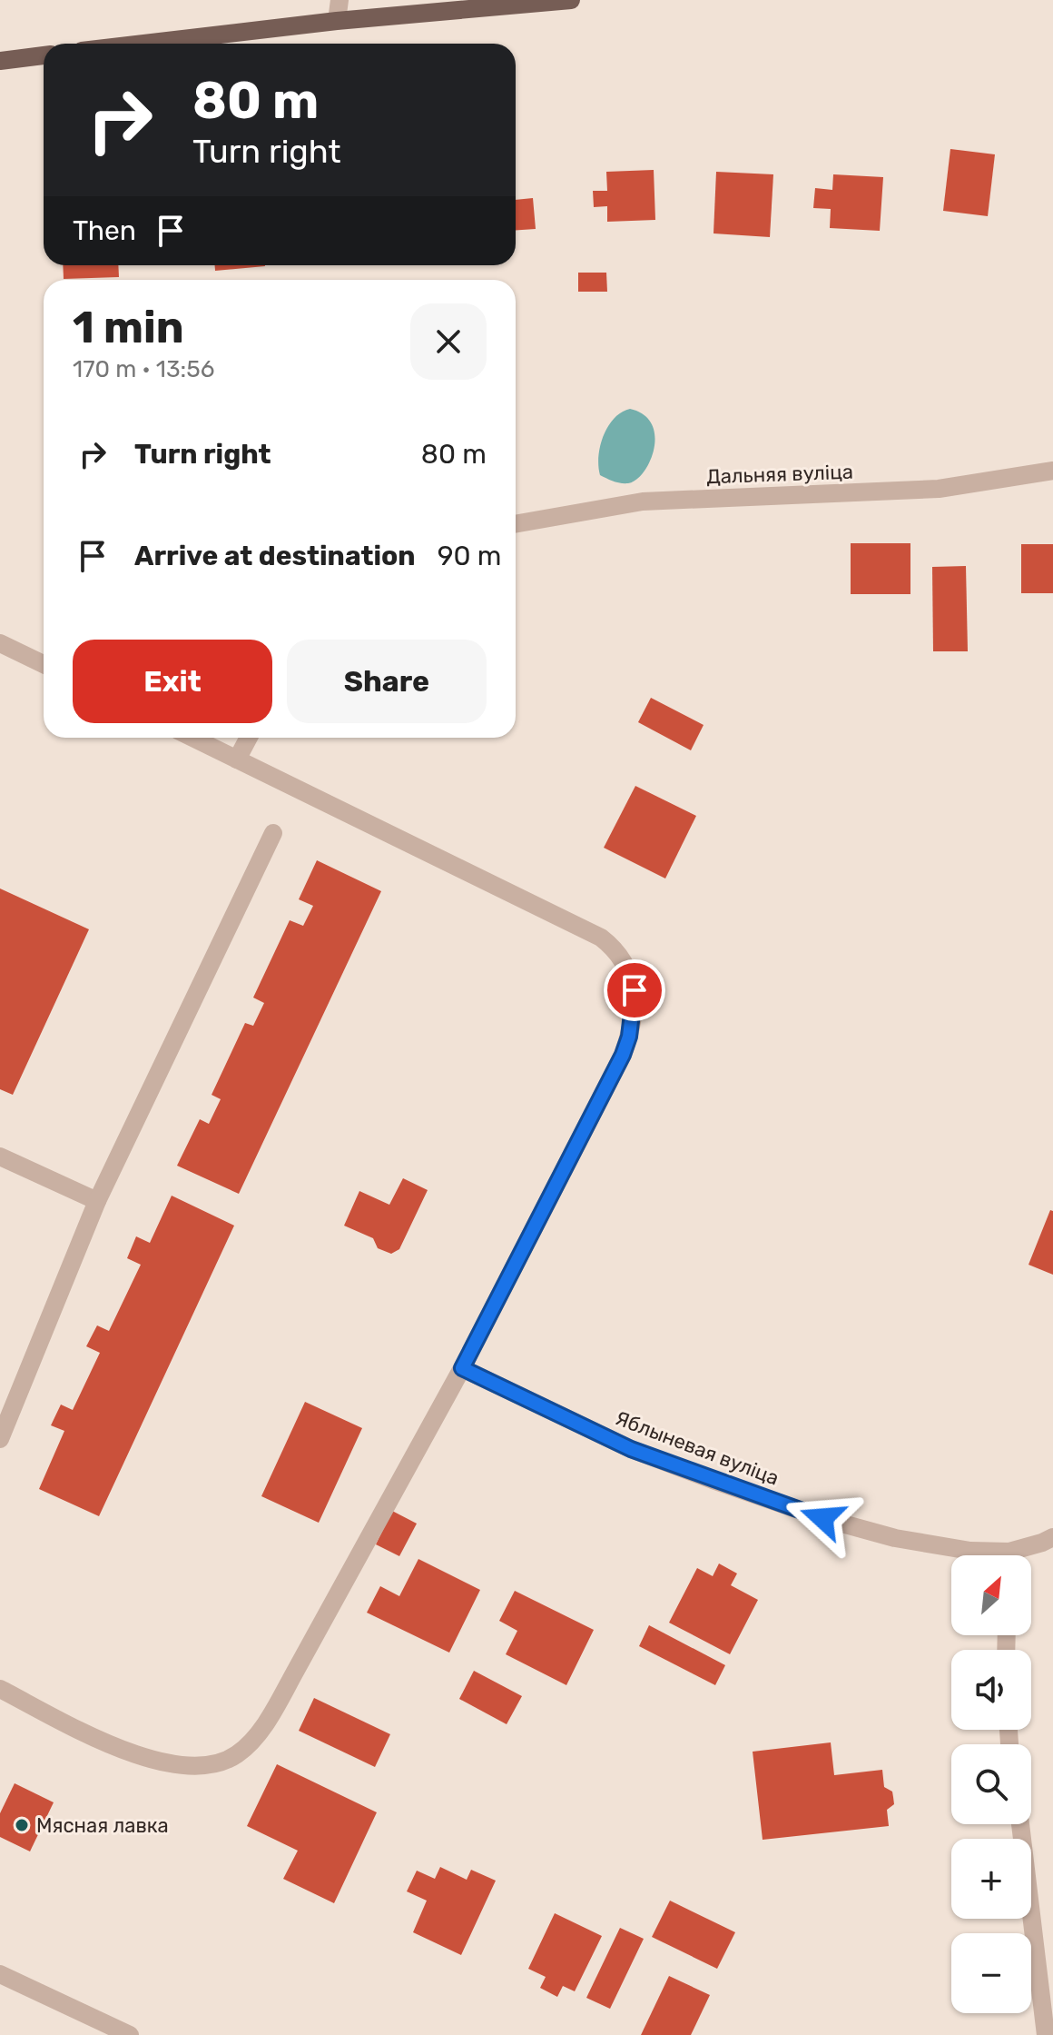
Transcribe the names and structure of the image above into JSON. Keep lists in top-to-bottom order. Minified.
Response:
{"streets":{"street":["Дальняя вуліца","Яблыневая вуліца"]},"places":["Мясная лавка"],"north":"top right","page":{"turn":["80 m","Turn right"],"then":"Then","heading":["1 min","170 m · 13:56"],"list":[{"name":"Turn right","value":"80 m"},{"name":"Arrive at destination","value":"90 m"}],"buttons":["Exit","Share"],"map_buttons":["+","−"]}}
